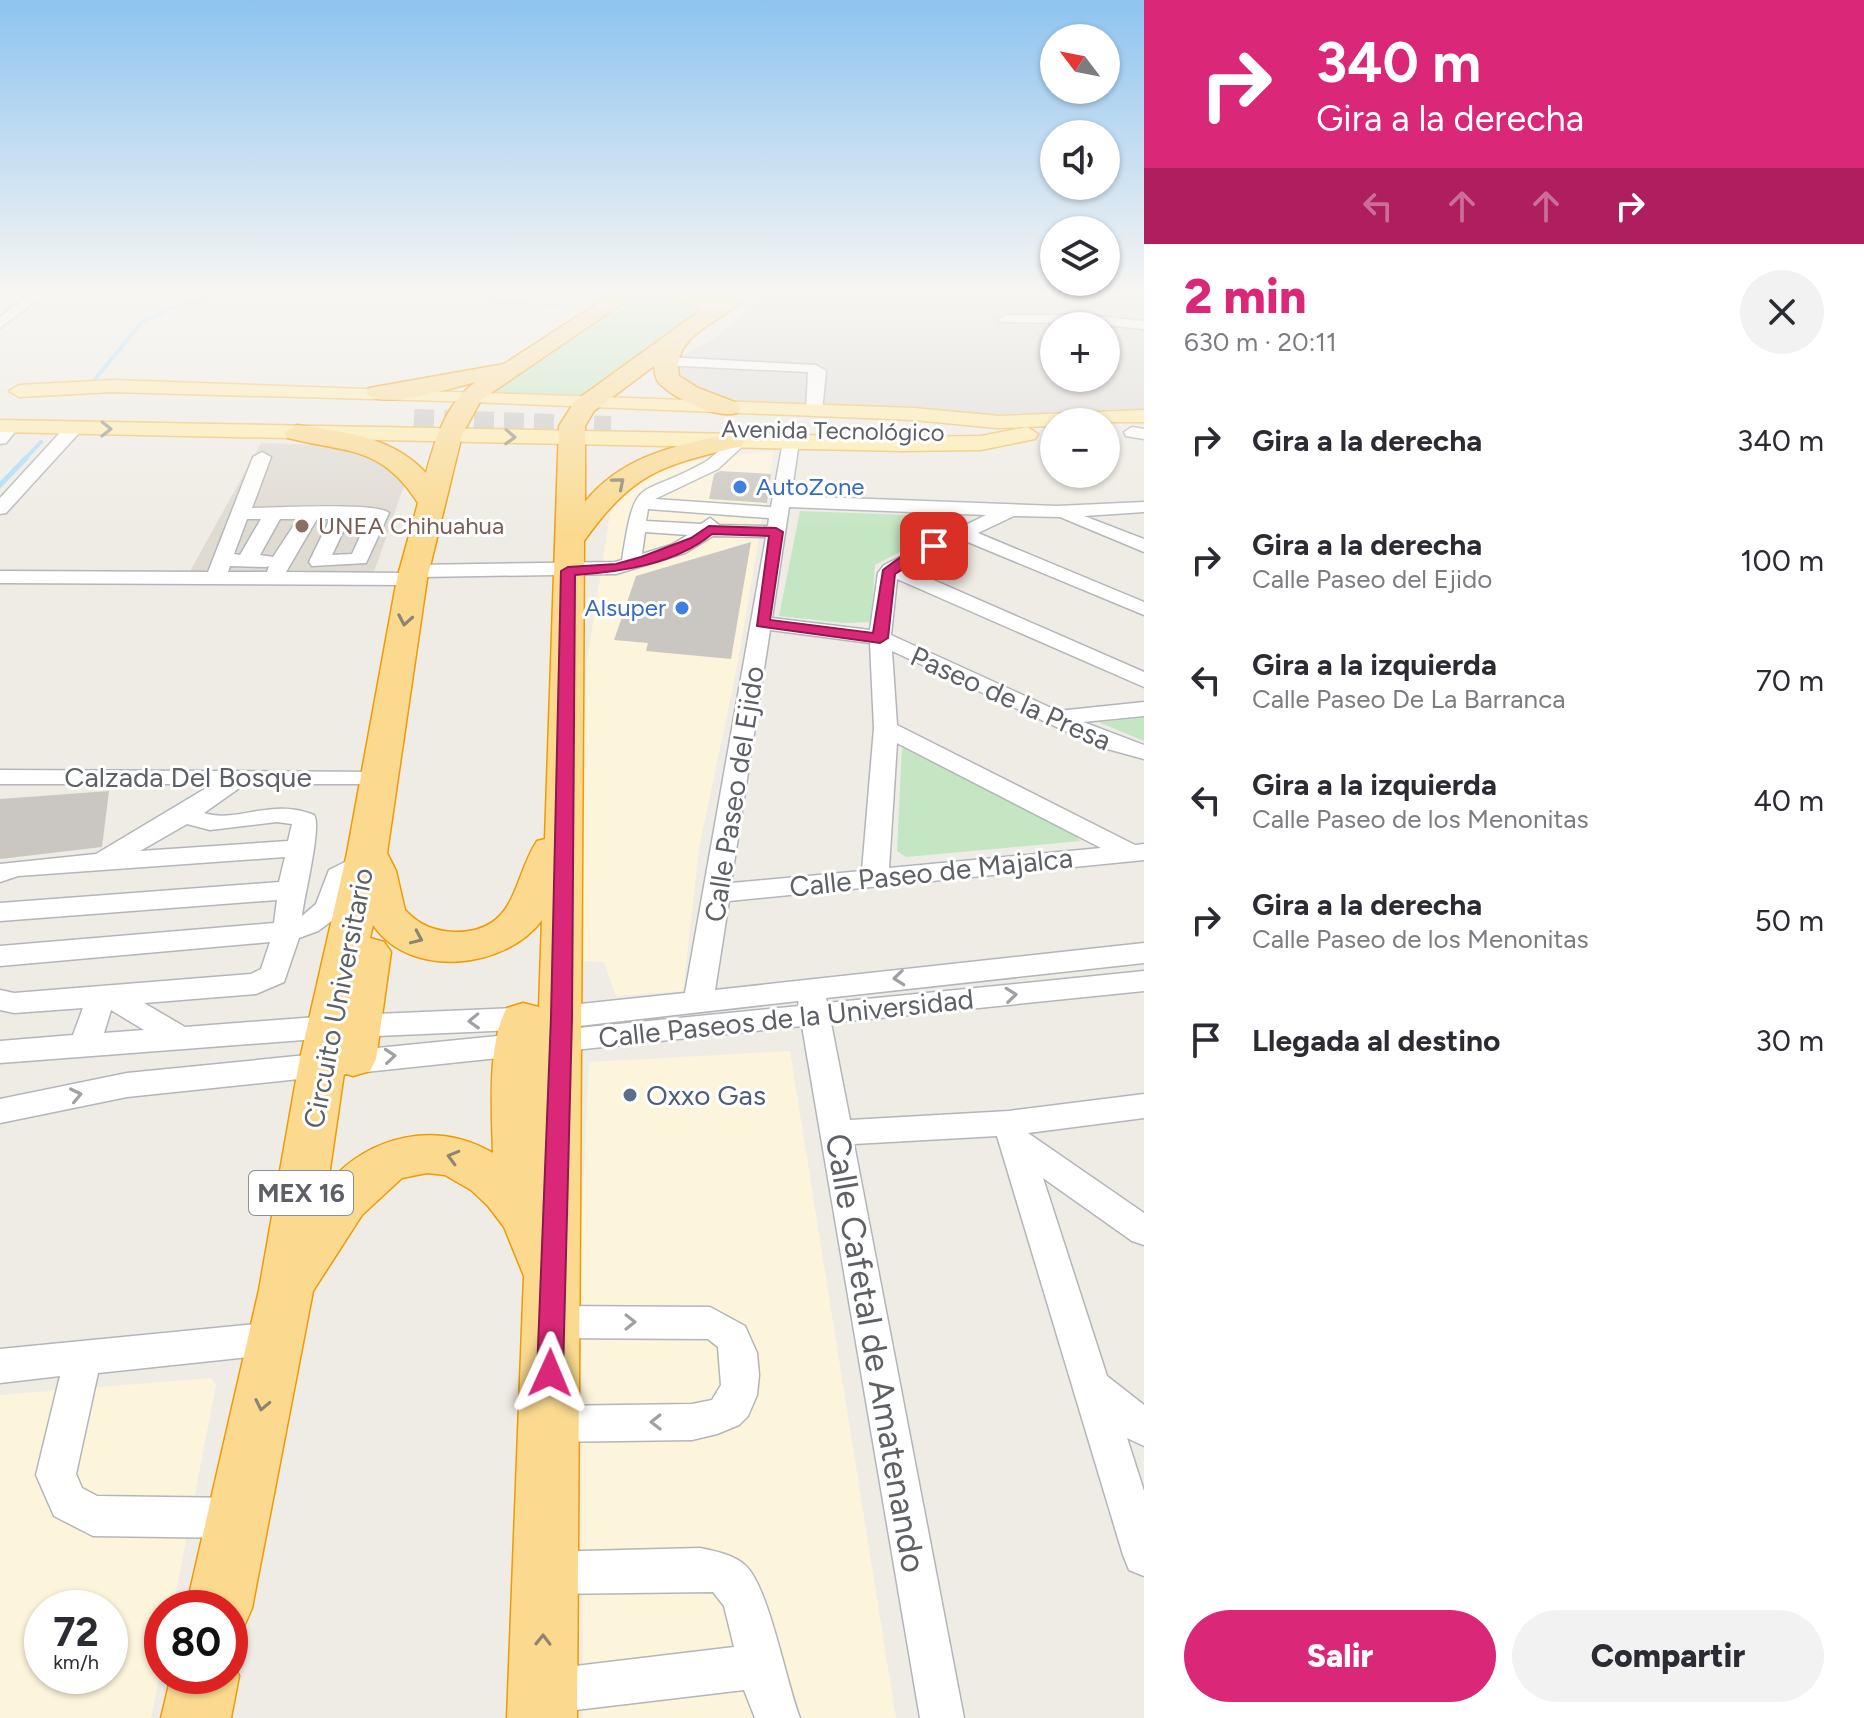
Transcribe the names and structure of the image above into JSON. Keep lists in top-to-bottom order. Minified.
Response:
{"streets":{"highway":["Circuito Universitario","MEX 16"],"main road":["Avenida Tecnológico"],"street":["Paseo de la Presa","Calzada Del Bosque","Calle Paseo del Ejido","Calle Paseo de Majalca","Calle Paseos de la Universidad","Calle Cafetal de Amatenando"]},"crossings":[["Paseo de la Presa","Calle Paseo del Ejido"],["Calzada Del Bosque","Circuito Universitario"],["Calle Paseo del Ejido","Calle Paseo de Majalca"],["Calle Paseo del Ejido","Calle Paseos de la Universidad"],["Circuito Universitario","Calle Paseos de la Universidad"],["Circuito Universitario","MEX 16"],["Calle Paseos de la Universidad","Calle Cafetal de Amatenando"]],"places":["AutoZone","UNEA Chihuahua","Alsuper","Oxxo Gas"],"north":"top left","page":{"turn":["340 m","Gira a la derecha"],"map_buttons":["+","−"],"heading":["2 min","630 m · 20:11"],"list":[{"name":"Gira a la derecha","value":"340 m"},{"name":"Gira a la derecha","note":"Calle Paseo del Ejido","value":"100 m"},{"name":"Gira a la izquierda","note":"Calle Paseo De La Barranca","value":"70 m"},{"name":"Gira a la izquierda","note":"Calle Paseo de los Menonitas","value":"40 m"},{"name":"Gira a la derecha","note":"Calle Paseo de los Menonitas","value":"50 m"},{"name":"Llegada al destino","value":"30 m"}],"speed":"72 km/h","limit":"80","buttons":["Salir","Compartir"]}}
